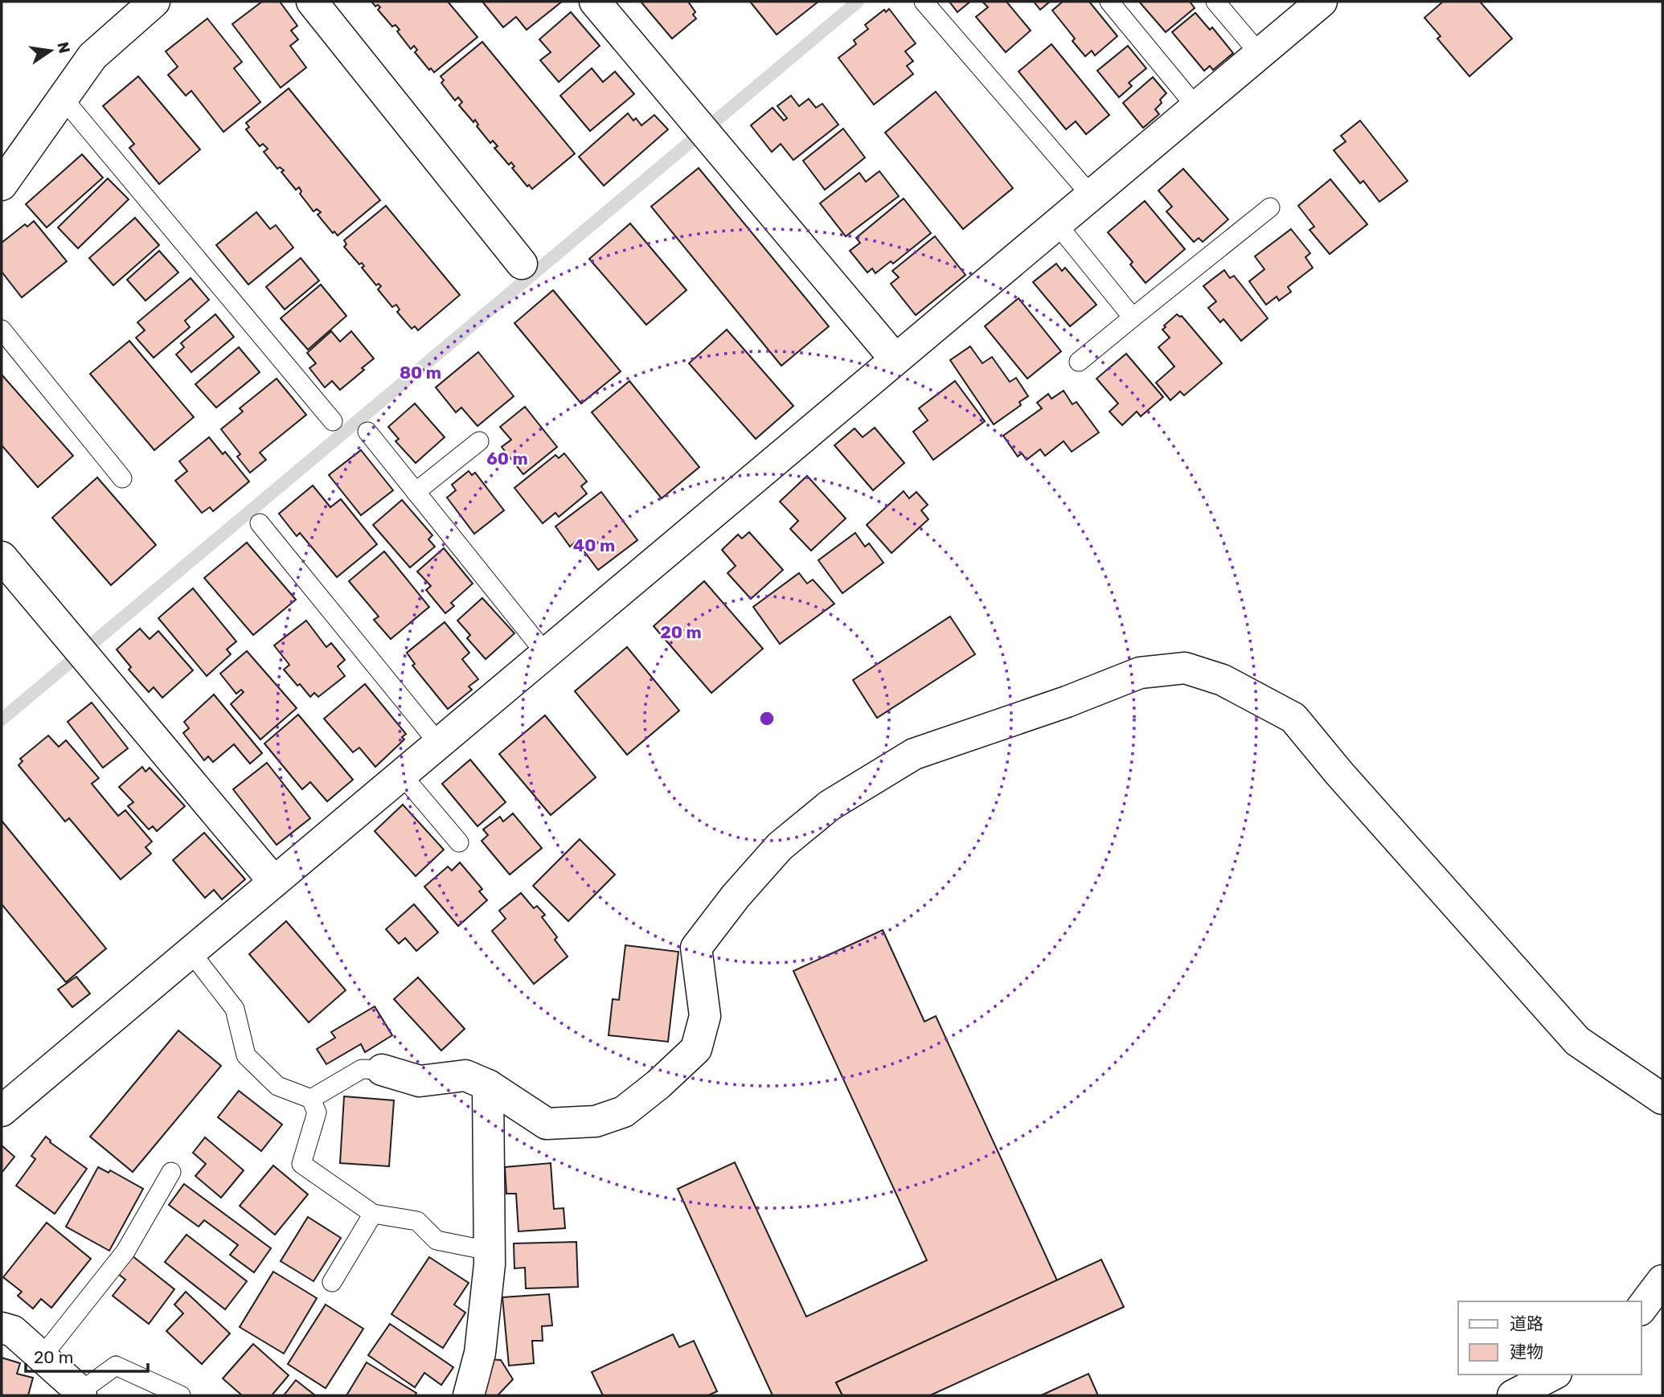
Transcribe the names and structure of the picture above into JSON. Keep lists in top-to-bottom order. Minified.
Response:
{"legend":["道路","建物"],"scale_bar":"20 m","north":"right","rings":["80 m","60 m","40 m","20 m"]}
